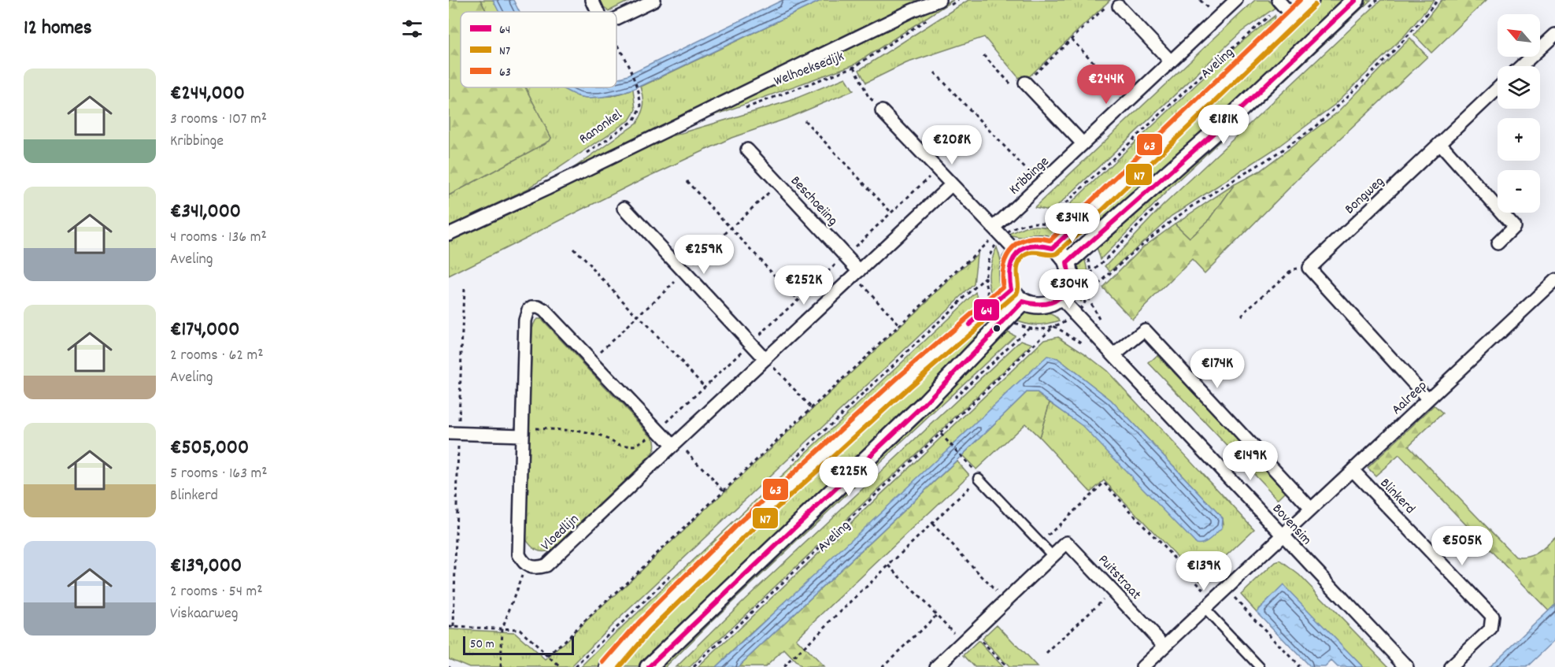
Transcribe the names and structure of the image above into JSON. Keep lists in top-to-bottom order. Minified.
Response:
{"streets":{"main road":["Aveling"],"street":["Welhoeksedijk","Kribbinge","Bongweg","Beschoeiing","Aalreep","Blinkerd","Bovensim","Vloedlijn","Puitstraat"],"path":["Ranonkel"]},"crossings":[["Aveling","Bovensim"],["Aalreep","Blinkerd"],["Aalreep","Bovensim"],["Aalreep","Puitstraat"]],"lines":["transit line 64","transit line 63","transit line N7"],"legend":["64","N7","63"],"scale_bar":"50 m","north":"top left","page":{"heading":"12 homes","map_buttons":["+","−"],"list":[{"name":"€244,000","note":"3 rooms · 107 m² · Kribbinge"},{"name":"€341,000","note":"4 rooms · 136 m² · Aveling"},{"name":"€174,000","note":"2 rooms · 62 m² · Aveling"},{"name":"€505,000","note":"5 rooms · 163 m² · Blinkerd"},{"name":"€139,000","note":"2 rooms · 54 m² · Viskaarweg"}],"price":["€244K","€181K","€208K","€341K","€259K","€252K","€304K","€174K","€149K","€225K","€505K","€139K"],"scale":"50 m"}}
